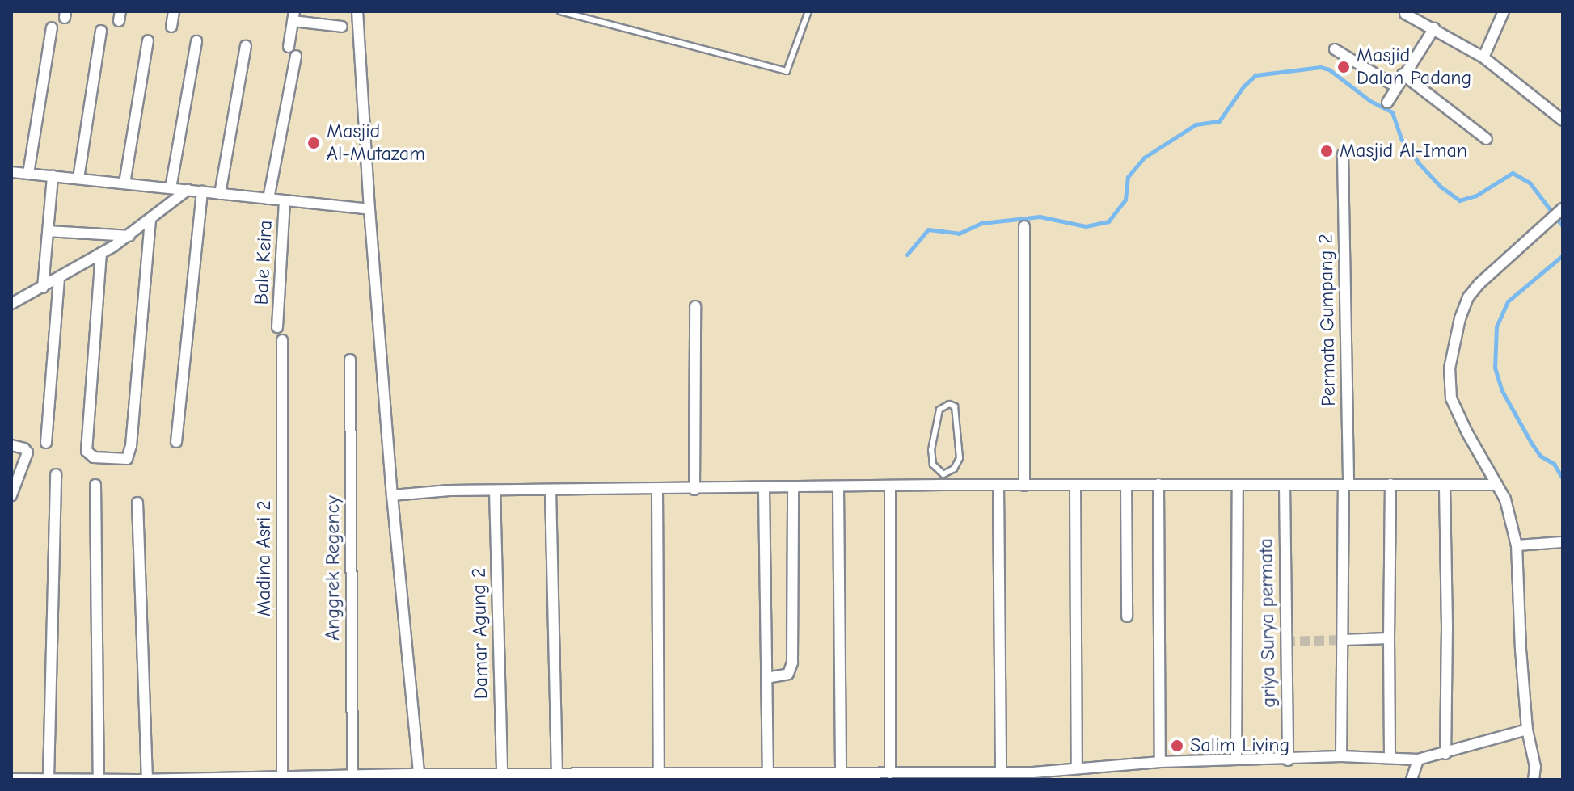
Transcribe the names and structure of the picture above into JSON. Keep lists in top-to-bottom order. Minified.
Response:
{"streets":{"street":["Bale Keira","Permata Gumpang 2","Madina Asri 2","Anggrek Regency","griya Surya permata","Damar Agung 2"]},"places":["Masjid Dalan Padang","Masjid Al-Mutazam","Masjid Al-Iman","Salim Living"]}
